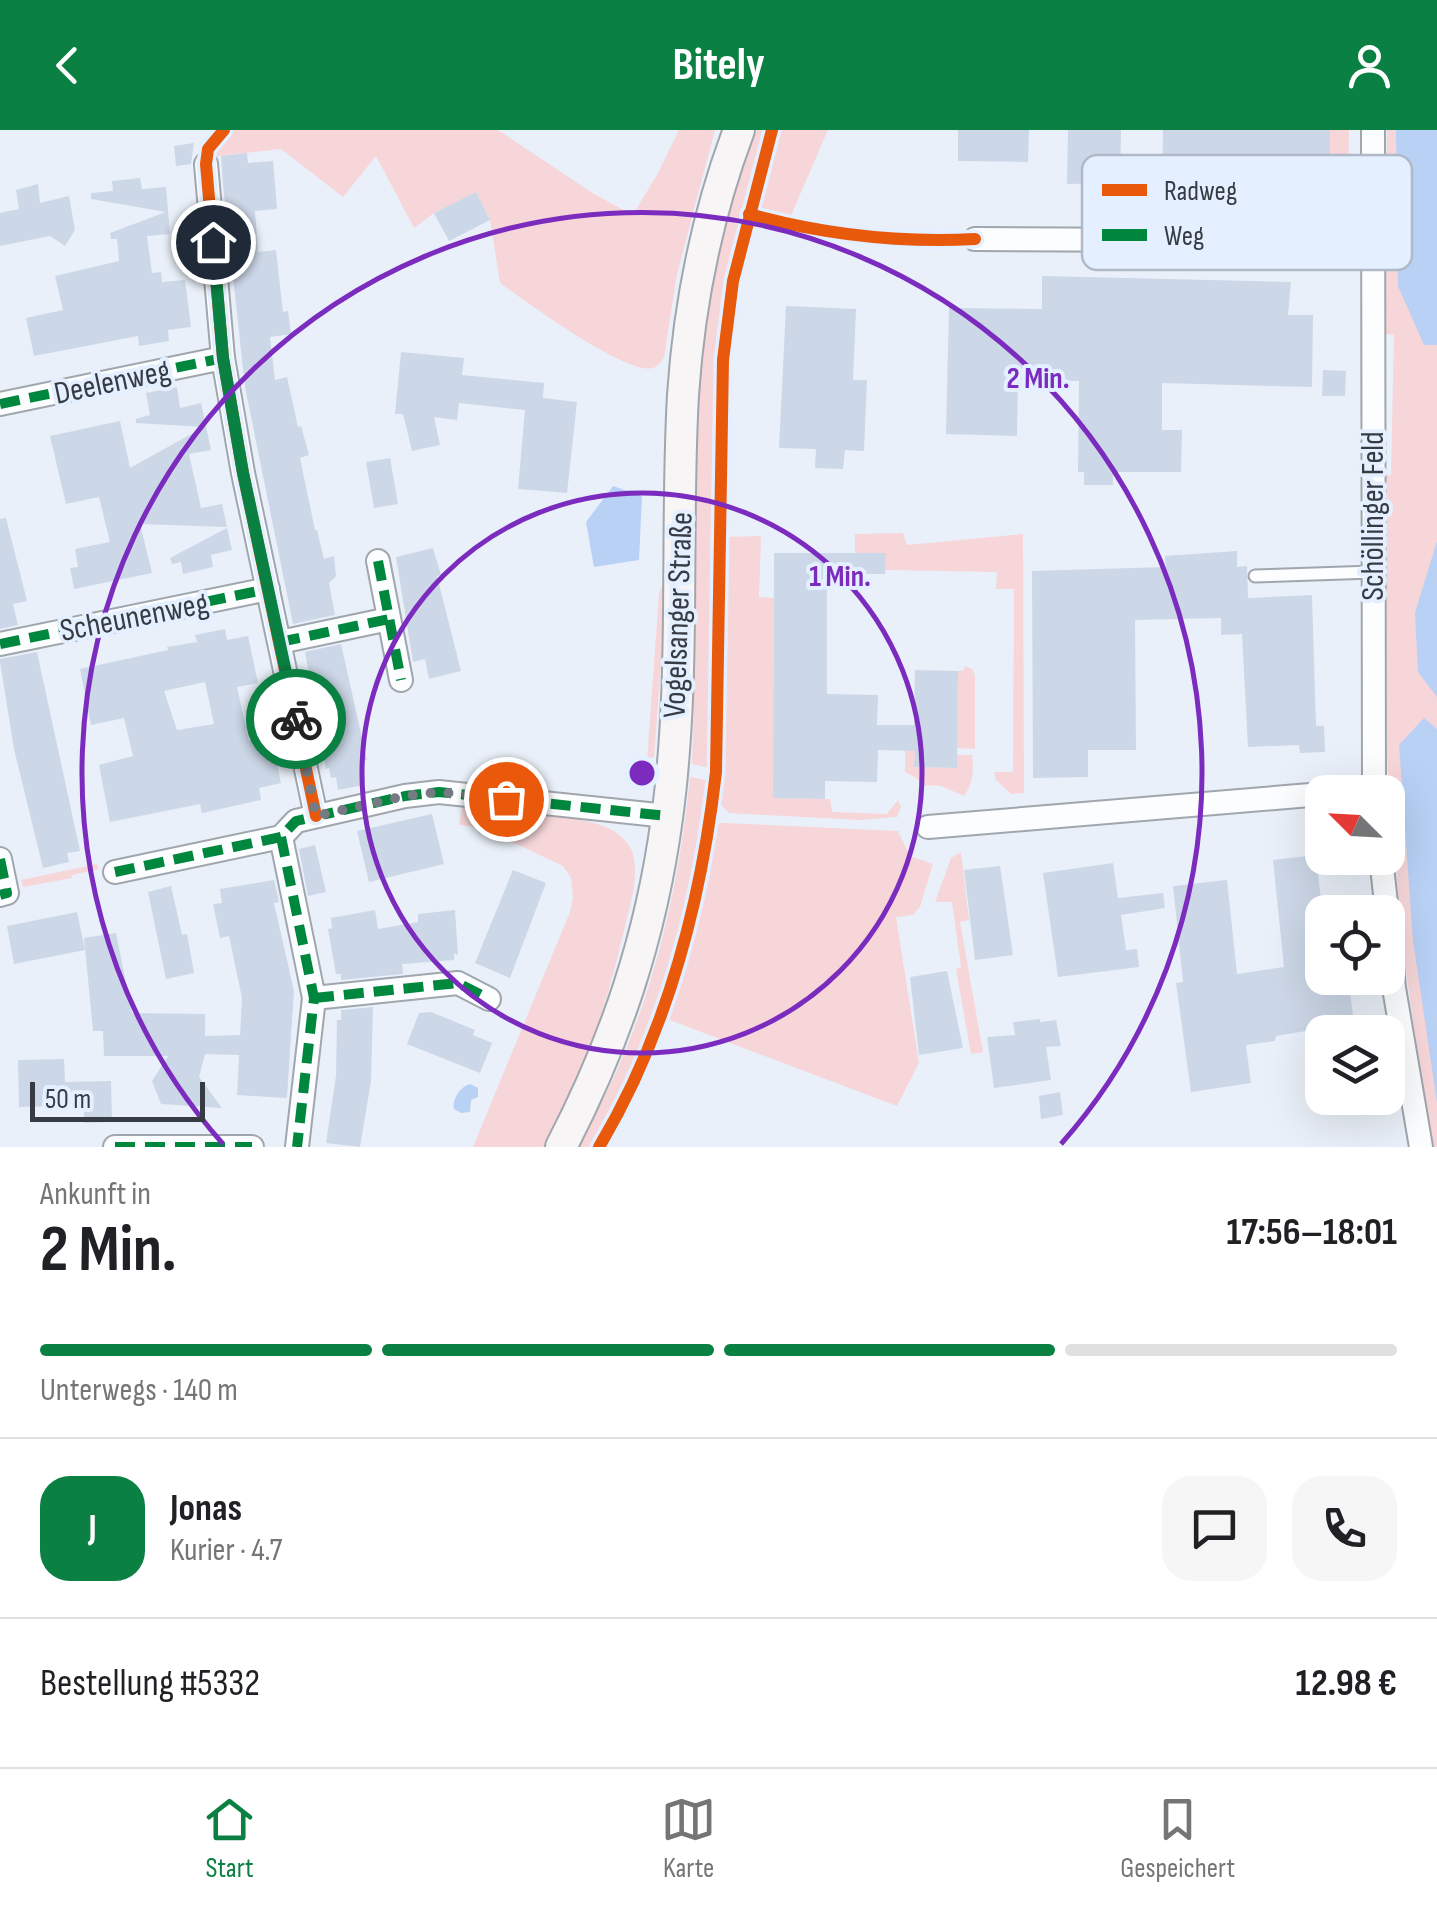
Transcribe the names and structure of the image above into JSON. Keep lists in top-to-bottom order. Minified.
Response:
{"streets":{"main road":["Vogelsanger Straße"],"street":["Deelenweg","Schöllinger Feld","Scheunenweg"]},"legend":["Radweg","Weg"],"scale_bar":"50 m","north":"top left","page":{"header":"Bitely","scale":"50 m","heading":["2 Min.","Ankunft in","17:56–18:01"],"panel":["Jonas","Kurier · 4.7","Bestellung #5332","12.98 €"],"bar":"Unterwegs · 140 m","round":"J","tabs":["Start","Karte","Gespeichert"]},"rings":["2 Min.","1 Min."]}
